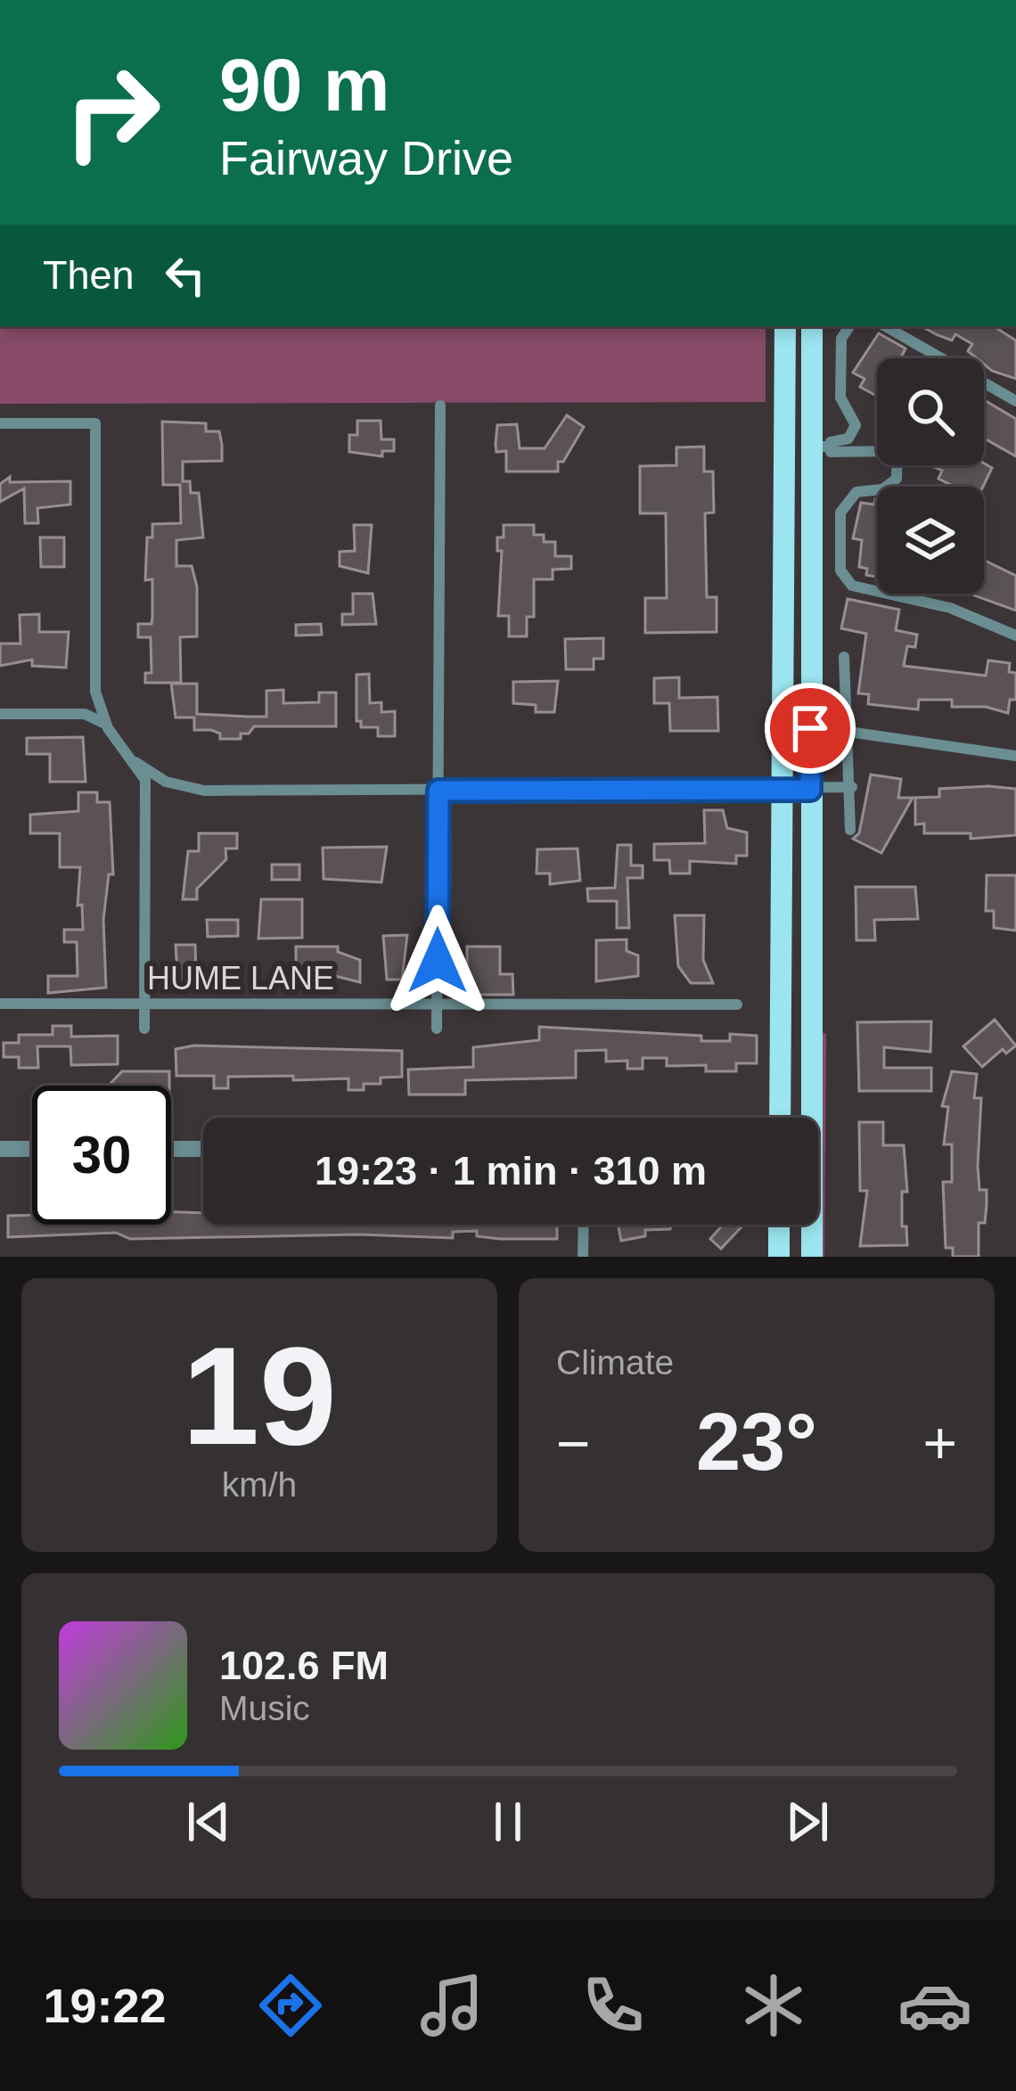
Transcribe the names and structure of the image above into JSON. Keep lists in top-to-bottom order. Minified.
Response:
{"streets":{"street":["HUME LANE"]},"page":{"turn":["90 m","Fairway Drive"],"then":"Then","limit":"30","trip":"19:23 · 1 min · 310 m","tile":[["19","km/h"],"Climate"],"heat":["−","23°","+"],"song":["102.6 FM","Music"],"tabs":"19:22"}}
